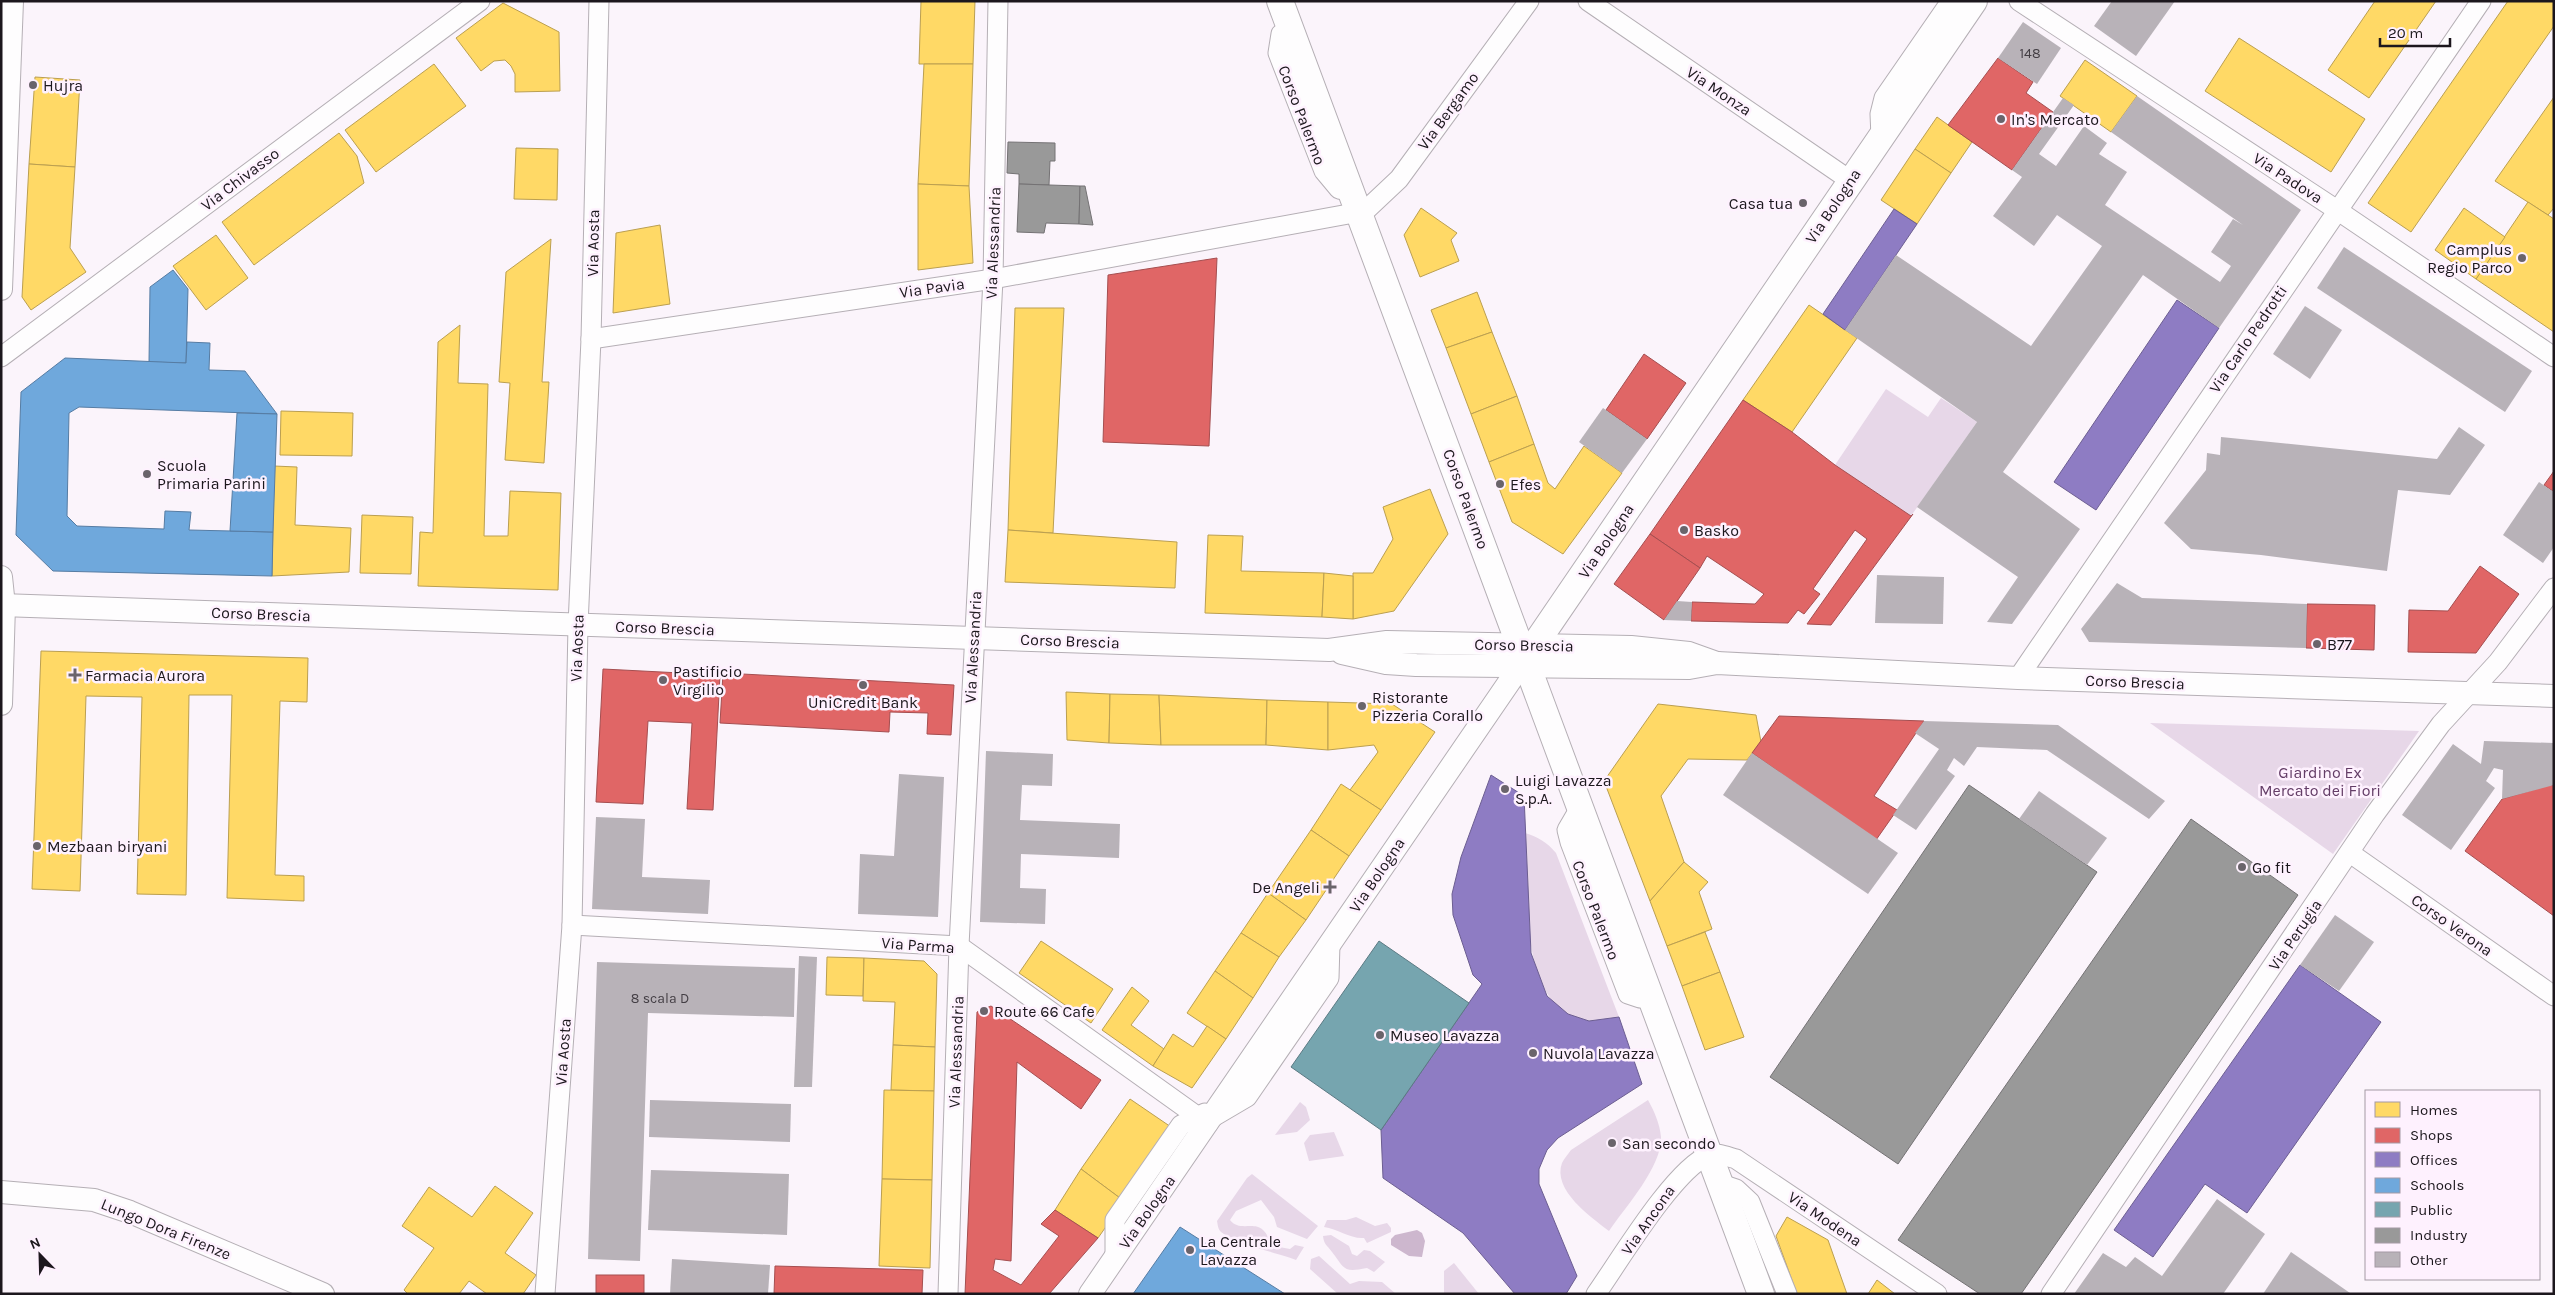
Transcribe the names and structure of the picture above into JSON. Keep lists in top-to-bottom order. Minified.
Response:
{"streets":{"main road":["Corso Palermo","Via Bologna"],"street":["Via Monza","Via Bergamo","Via Padova","Via Chivasso","Via Aosta","Via Alessandria","Via Pavia","Via Carlo Pedrotti","Corso Brescia","Corso Verona","Via Perugia","Via Parma","Via Modena","Via Ancona","Lungo Dora Firenze"]},"crossings":[["Via Monza","Via Bologna"],["Via Bergamo","Corso Palermo"],["Via Bergamo","Via Pavia"],["Corso Palermo","Via Bologna"],["Corso Palermo","Via Pavia"],["Corso Palermo","Corso Brescia"],["Corso Palermo","Via Modena"],["Corso Palermo","Via Ancona"],["Via Padova","Via Carlo Pedrotti"],["Via Bologna","Corso Brescia"],["Via Bologna","Via Parma"],["Via Aosta","Via Pavia"],["Via Aosta","Corso Brescia"],["Via Aosta","Via Parma"],["Via Alessandria","Via Pavia"],["Via Alessandria","Corso Brescia"],["Via Alessandria","Via Parma"],["Via Carlo Pedrotti","Corso Brescia"],["Corso Brescia","Via Perugia"],["Corso Verona","Via Perugia"],["Via Modena","Via Ancona"]],"parks":["Giardino Ex Mercato dei Fiori"],"places":{"other":["Hujra","In's Mercato","Casa tua","Camplus Regio Parco","Scuola Primaria Parini","Efes","Basko","B77","Pastificio Virgilio","UniCredit Bank","Ristorante Pizzeria Corallo","Luigi Lavazza S.p.A.","Mezbaan biryani","Go fit","Route 66 Cafe","Museo Lavazza","Nuvola Lavazza","San secondo","La Centrale Lavazza"],"health":["Farmacia Aurora","De Angeli"]},"house_numbers":["148","8 scala D"],"legend":["Homes","Shops","Offices","Schools","Public","Industry","Other"],"scale_bar":"20 m","north":"top left"}
